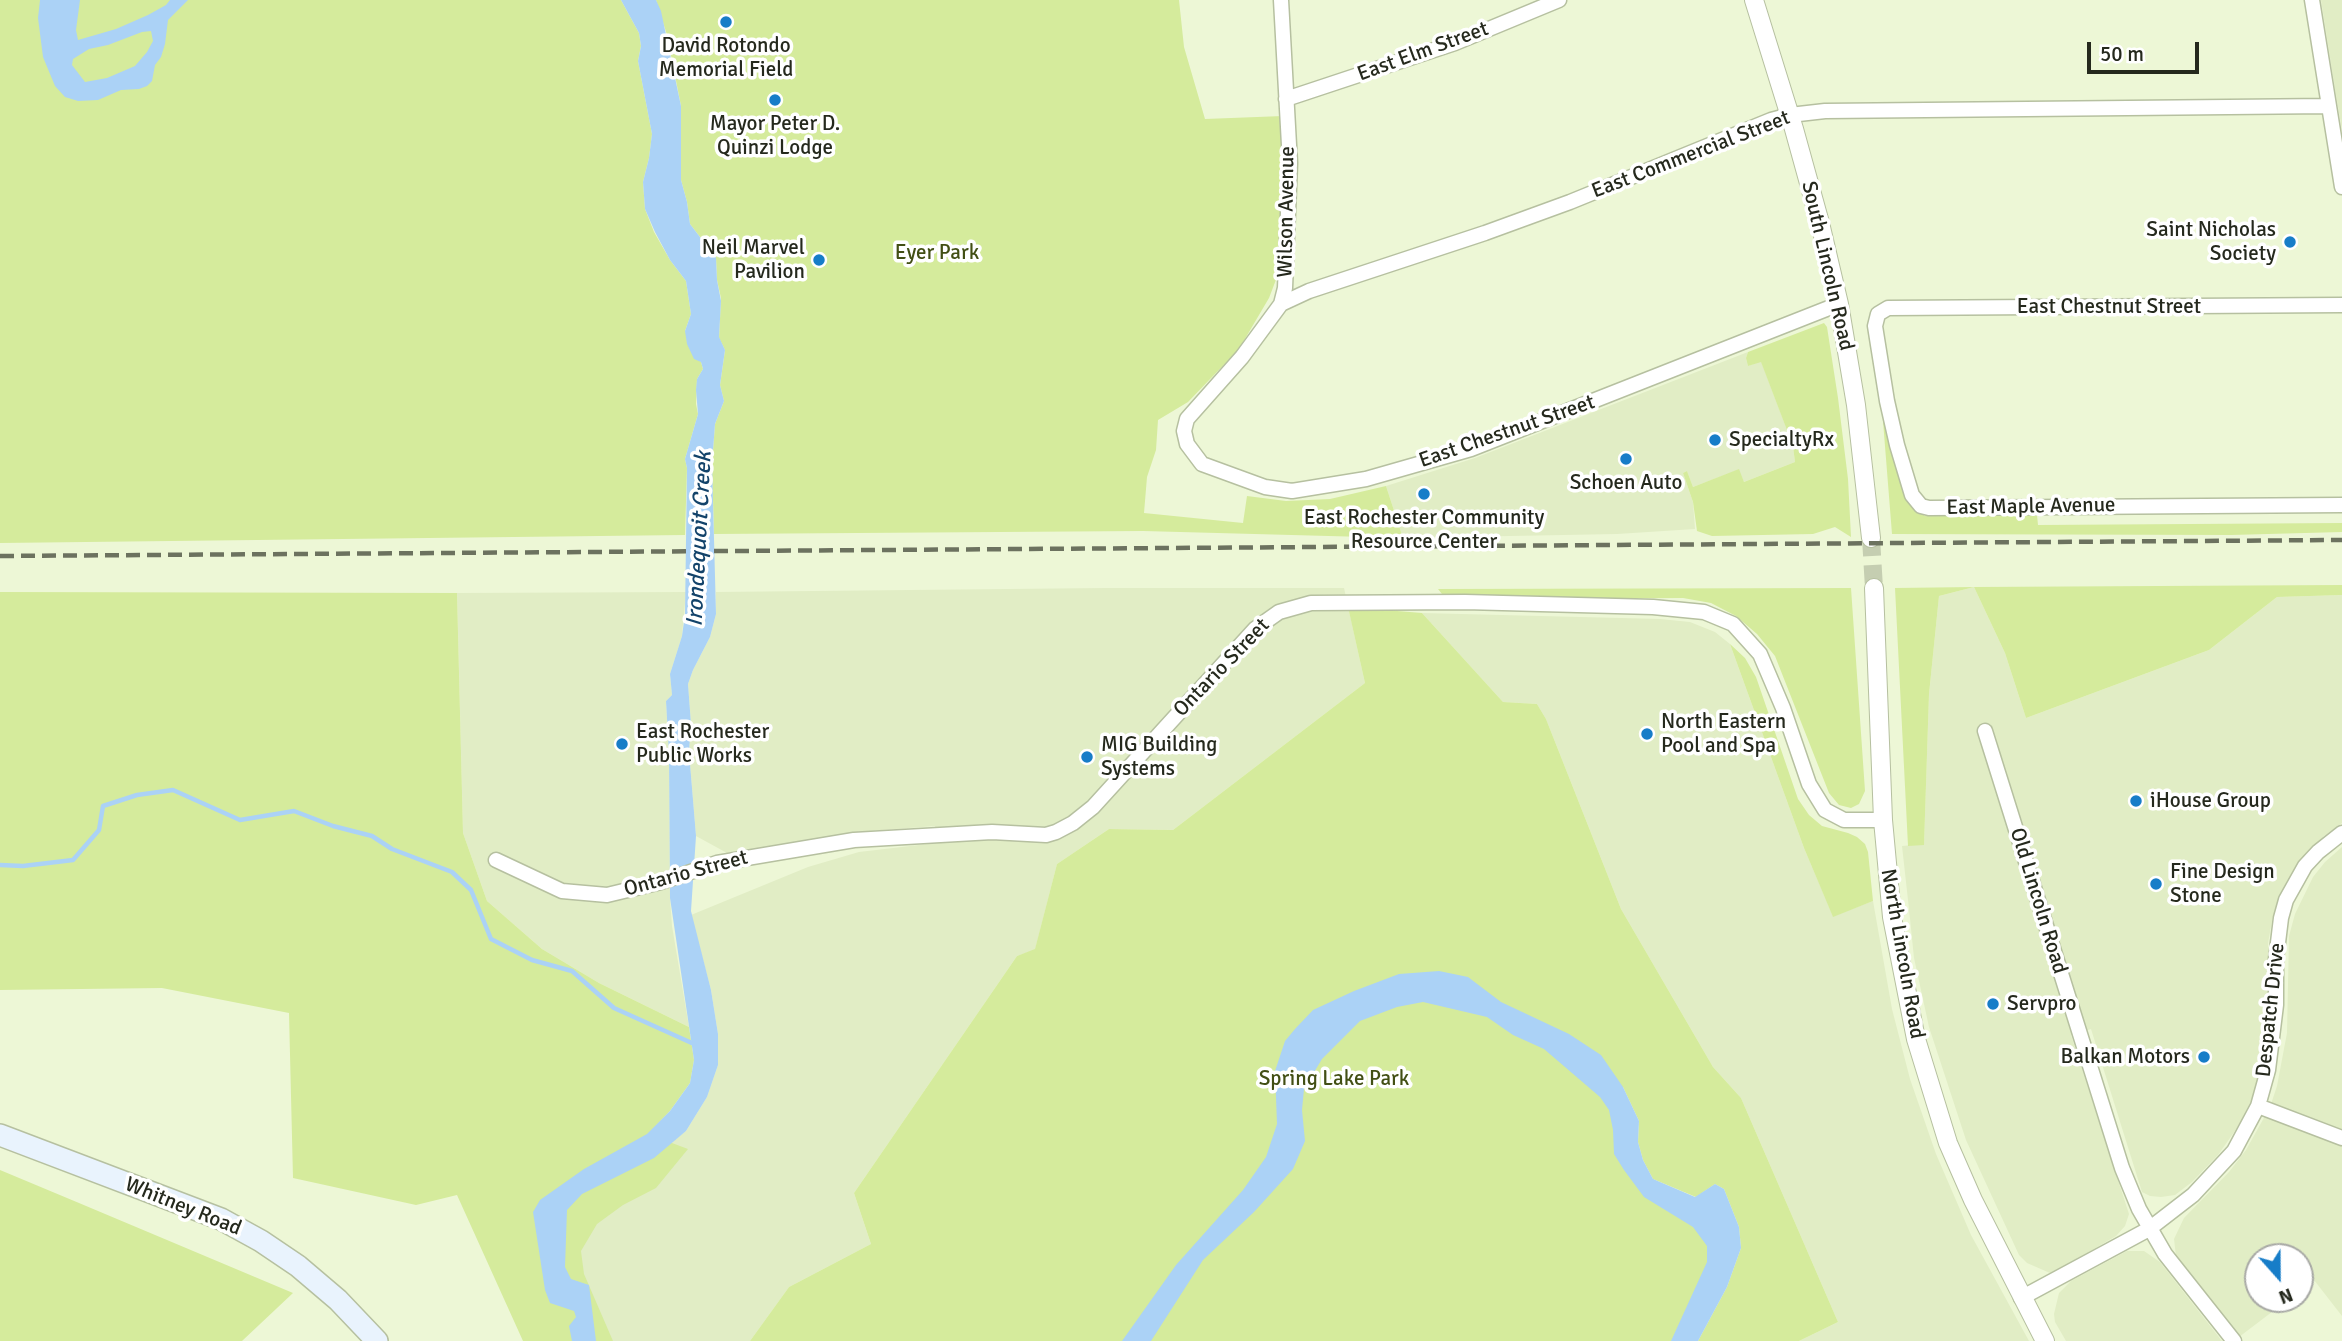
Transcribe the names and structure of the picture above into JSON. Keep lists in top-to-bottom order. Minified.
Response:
{"streets":{"main road":["Whitney Road"],"street":["East Elm Street","East Commercial Street","Wilson Avenue","South Lincoln Road","East Chestnut Street","East Maple Avenue","Ontario Street","Old Lincoln Road","North Lincoln Road","Despatch Drive"]},"crossings":[["East Elm Street","Wilson Avenue"],["East Commercial Street","Wilson Avenue"],["East Commercial Street","South Lincoln Road"],["Wilson Avenue","East Chestnut Street"],["South Lincoln Road","East Chestnut Street"],["East Chestnut Street","East Maple Avenue"],["Ontario Street","North Lincoln Road"],["Old Lincoln Road","Despatch Drive"],["North Lincoln Road","Despatch Drive"]],"water":["Irondequoit Creek"],"parks":["Eyer Park","Spring Lake Park"],"places":["David Rotondo Memorial Field","Mayor Peter D. Quinzi Lodge","Saint Nicholas Society","Neil Marvel Pavilion","SpecialtyRx","Schoen Auto","East Rochester Community Resource Center","North Eastern Pool and Spa","East Rochester Public Works","MIG Building Systems","iHouse Group","Fine Design Stone","Servpro","Balkan Motors"],"scale_bar":"50 m","north":"bottom"}
